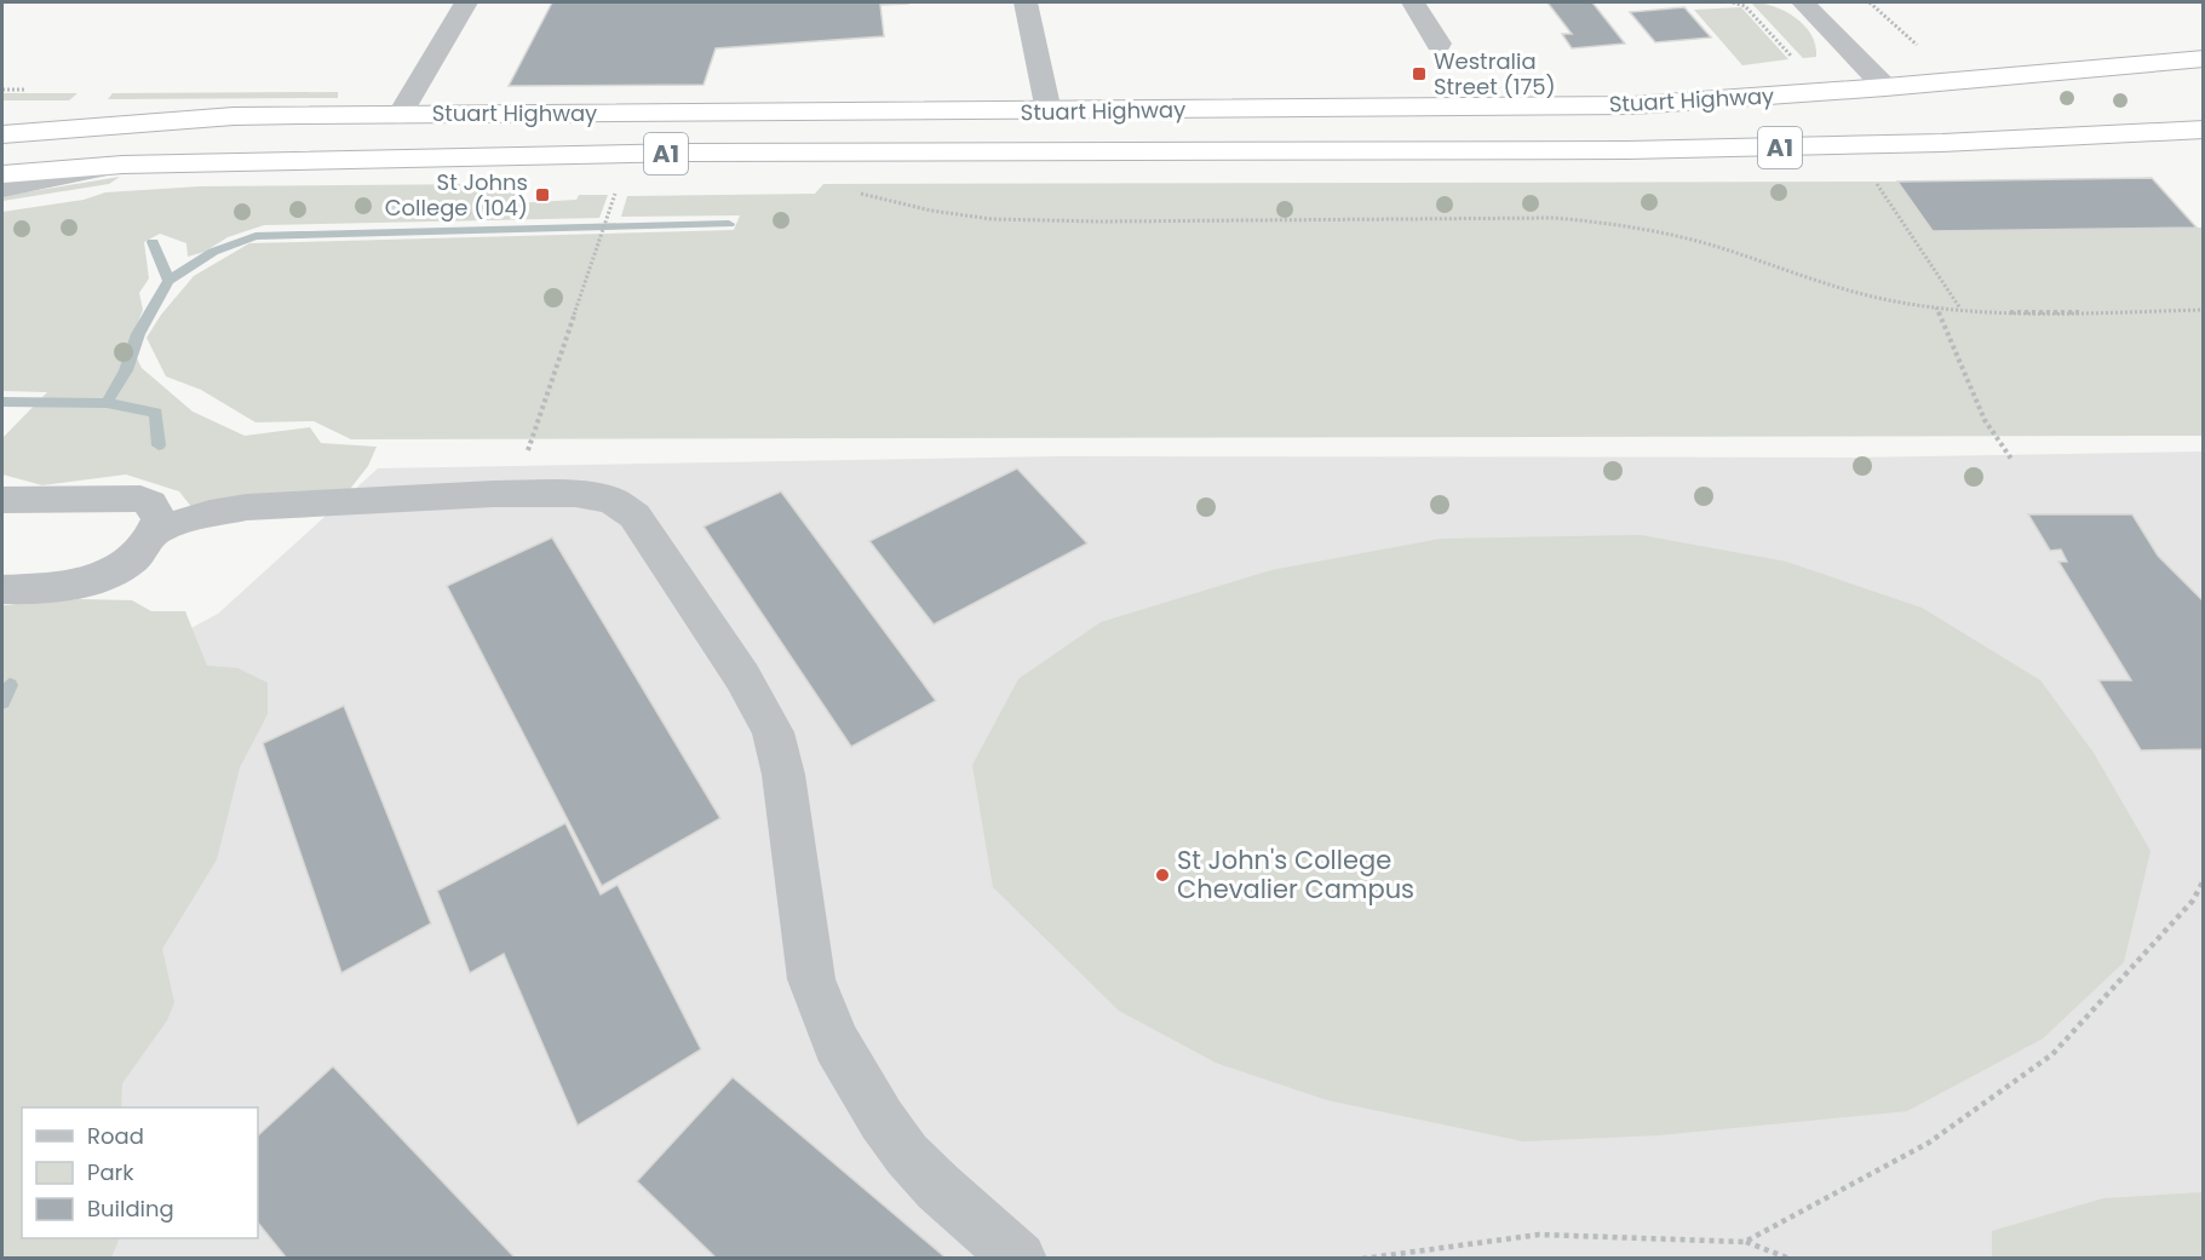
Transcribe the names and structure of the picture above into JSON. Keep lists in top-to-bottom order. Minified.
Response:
{"streets":{"highway":["Stuart Highway","A1"]},"places":{"transit":["Westralia Street (175)","St Johns College (104)"],"other":["St John's College Chevalier Campus"]},"legend":["Road","Park","Building"]}
